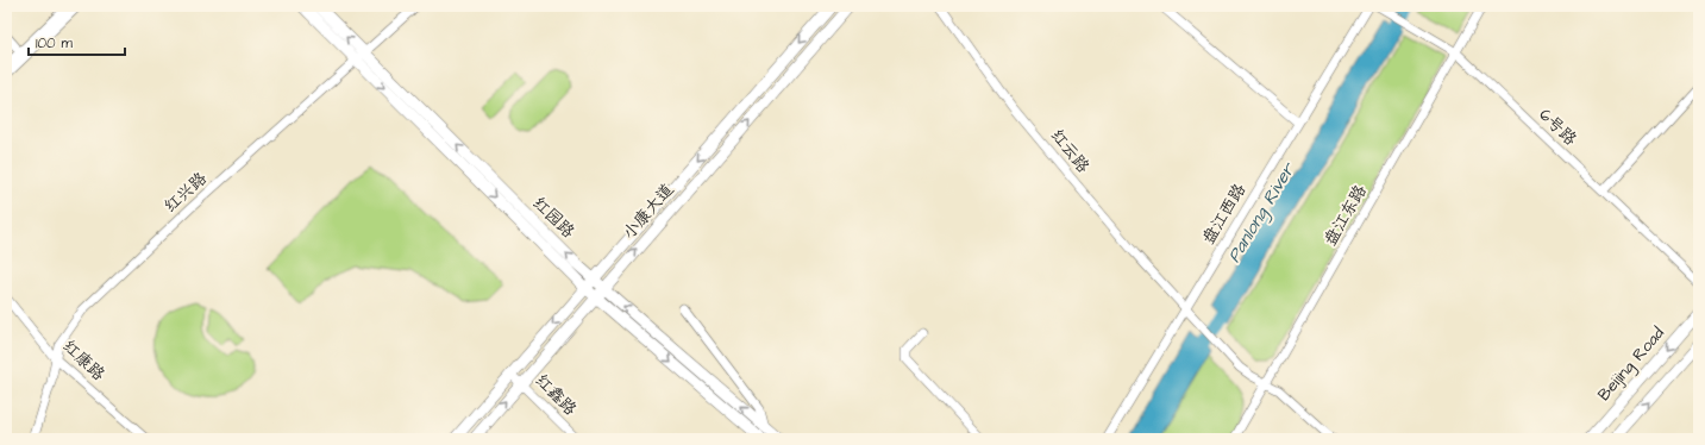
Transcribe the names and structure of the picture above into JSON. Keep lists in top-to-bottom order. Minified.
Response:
{"streets":{"main road":["小康大道","红园路","Beijing Road"],"street":["6号路","红云路","红兴路","盘江西路","盘江东路","红康路","红鑫路"]},"crossings":[["6号路","盘江东路"],["红云路","盘江西路"],["红云路","盘江东路"],["红兴路","红园路"],["红兴路","红康路"],["小康大道","红园路"],["小康大道","红鑫路"]],"water":["Panlong River"],"scale_bar":"100 m"}
